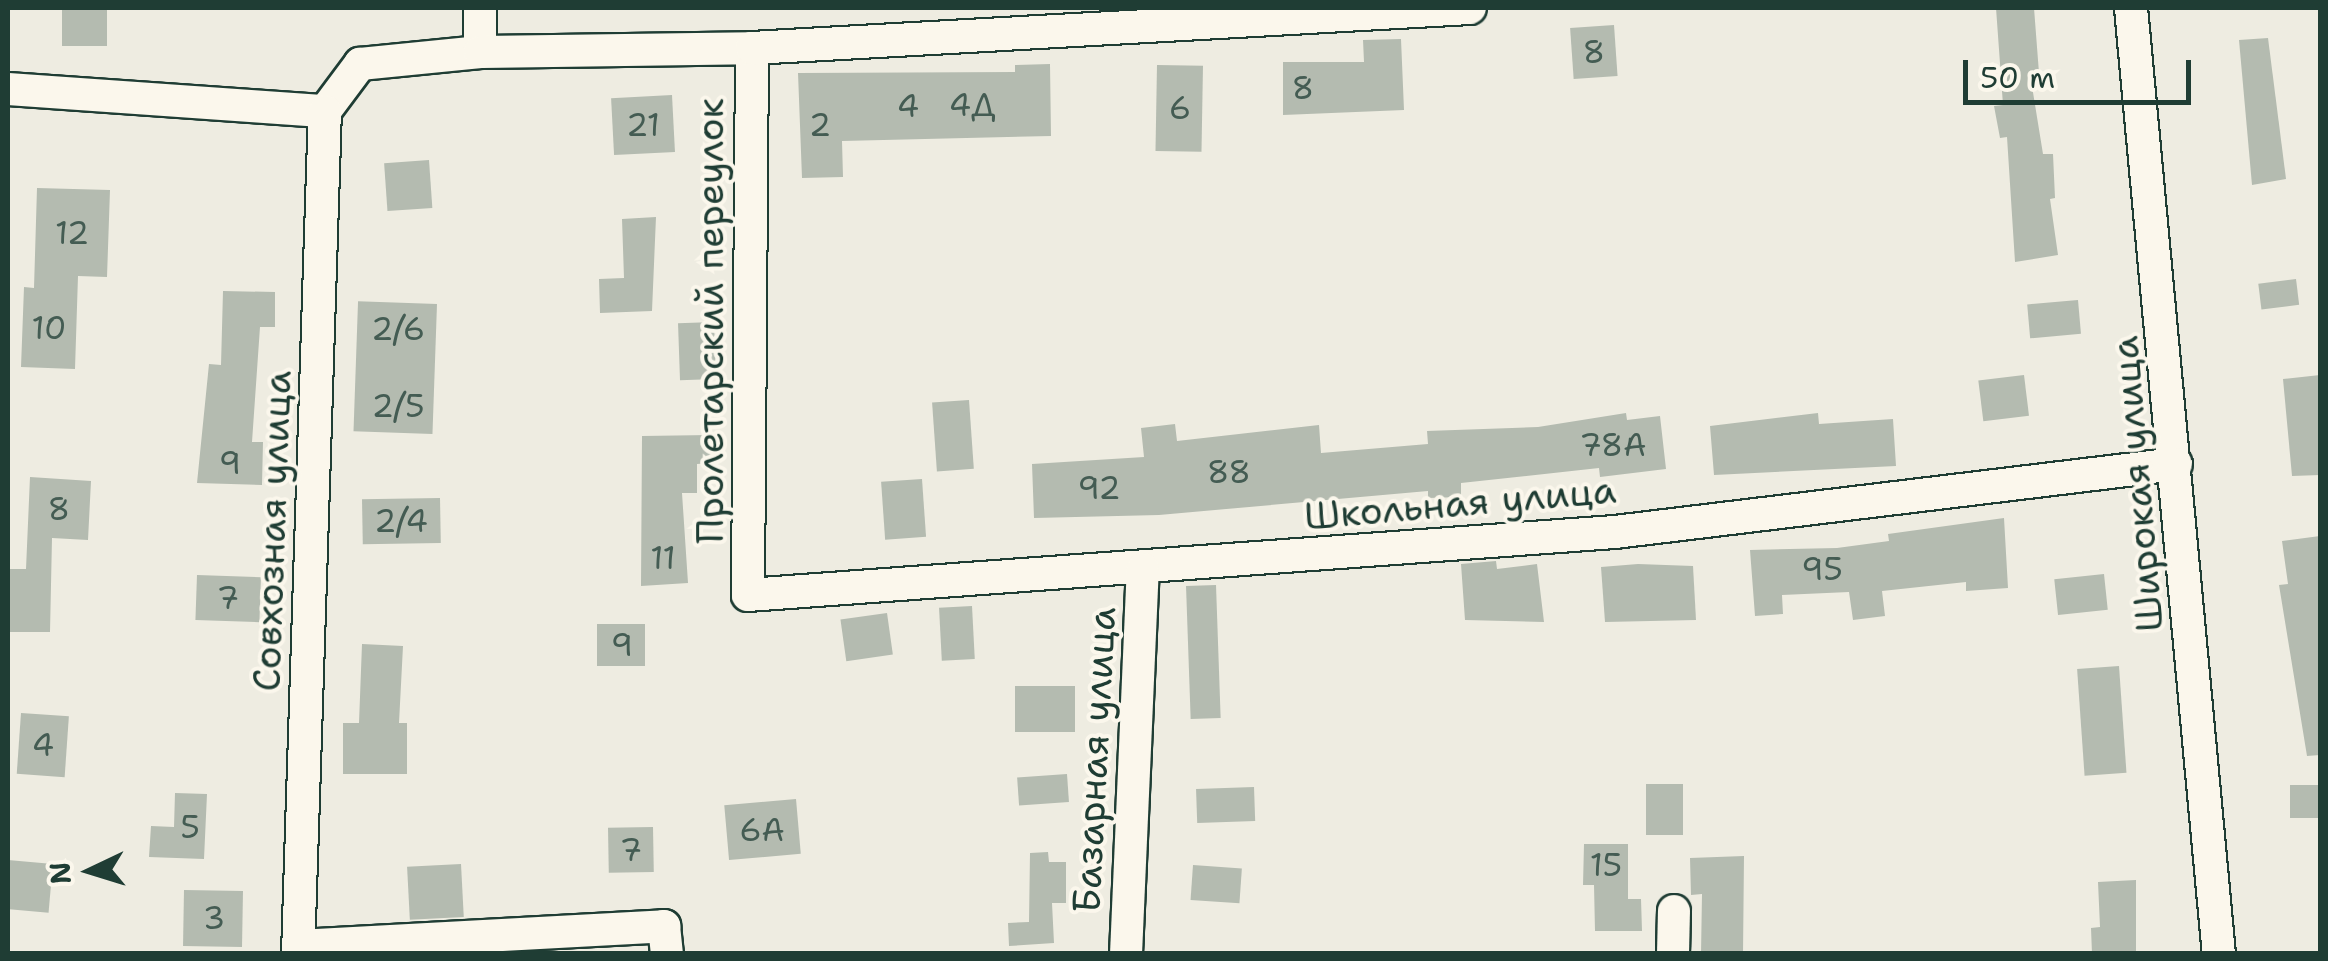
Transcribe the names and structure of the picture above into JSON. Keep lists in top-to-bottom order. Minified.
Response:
{"streets":{"street":["Пролетарский переулок","Широкая улица","Школьная улица","Совхозная улица","Базарная улица"]},"crossings":[["Пролетарский переулок","Школьная улица"],["Широкая улица","Школьная улица"],["Школьная улица","Базарная улица"]],"house_numbers":["8","8","4Д","4","6","21","2","12","10","2/6","2/5","78А","9","88","92","8","2/4","11","95","7","9","4","5","6А","7","15","3"],"scale_bar":"50 m","north":"left"}
